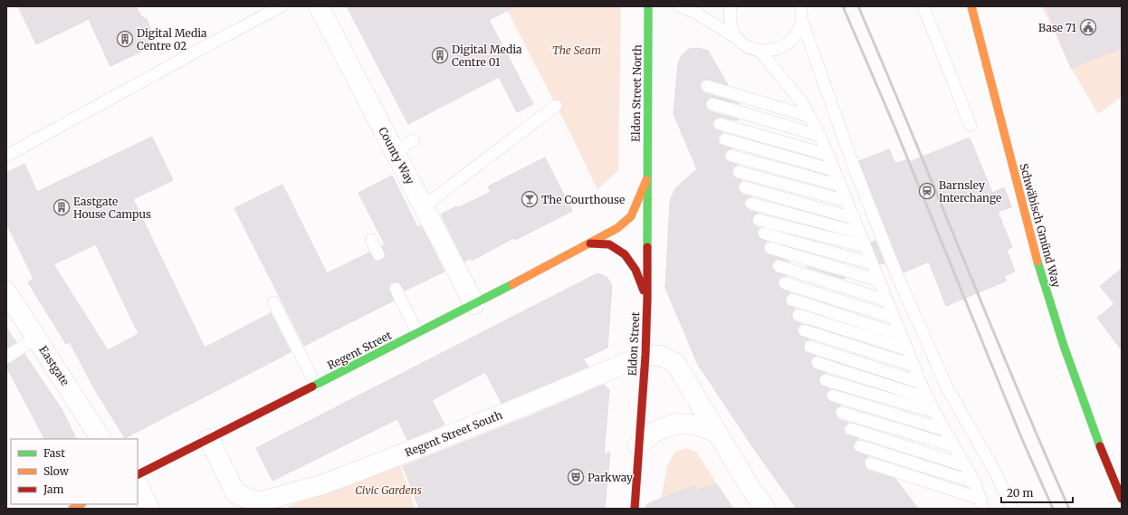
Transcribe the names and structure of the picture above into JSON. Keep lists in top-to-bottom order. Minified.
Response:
{"streets":{"street":["Eldon Street North","County Way","Schwäbisch Gmünd Way","Eldon Street","Regent Street","Eastgate","Regent Street South"]},"crossings":[["Eldon Street North","Eldon Street"],["Eldon Street North","Regent Street"],["County Way","Regent Street"],["Eldon Street","Regent Street"],["Eldon Street","Regent Street South"]],"parks":["The Seam","Civic Gardens"],"places":{"public building":["Base 71"],"building":["Digital Media Centre 02","Digital Media Centre 01","Eastgate House Campus"],"station":["Barnsley Interchange"],"bar":["The Courthouse"],"theatre":["Parkway"]},"legend":["Fast","Slow","Jam"],"scale_bar":"20 m"}
